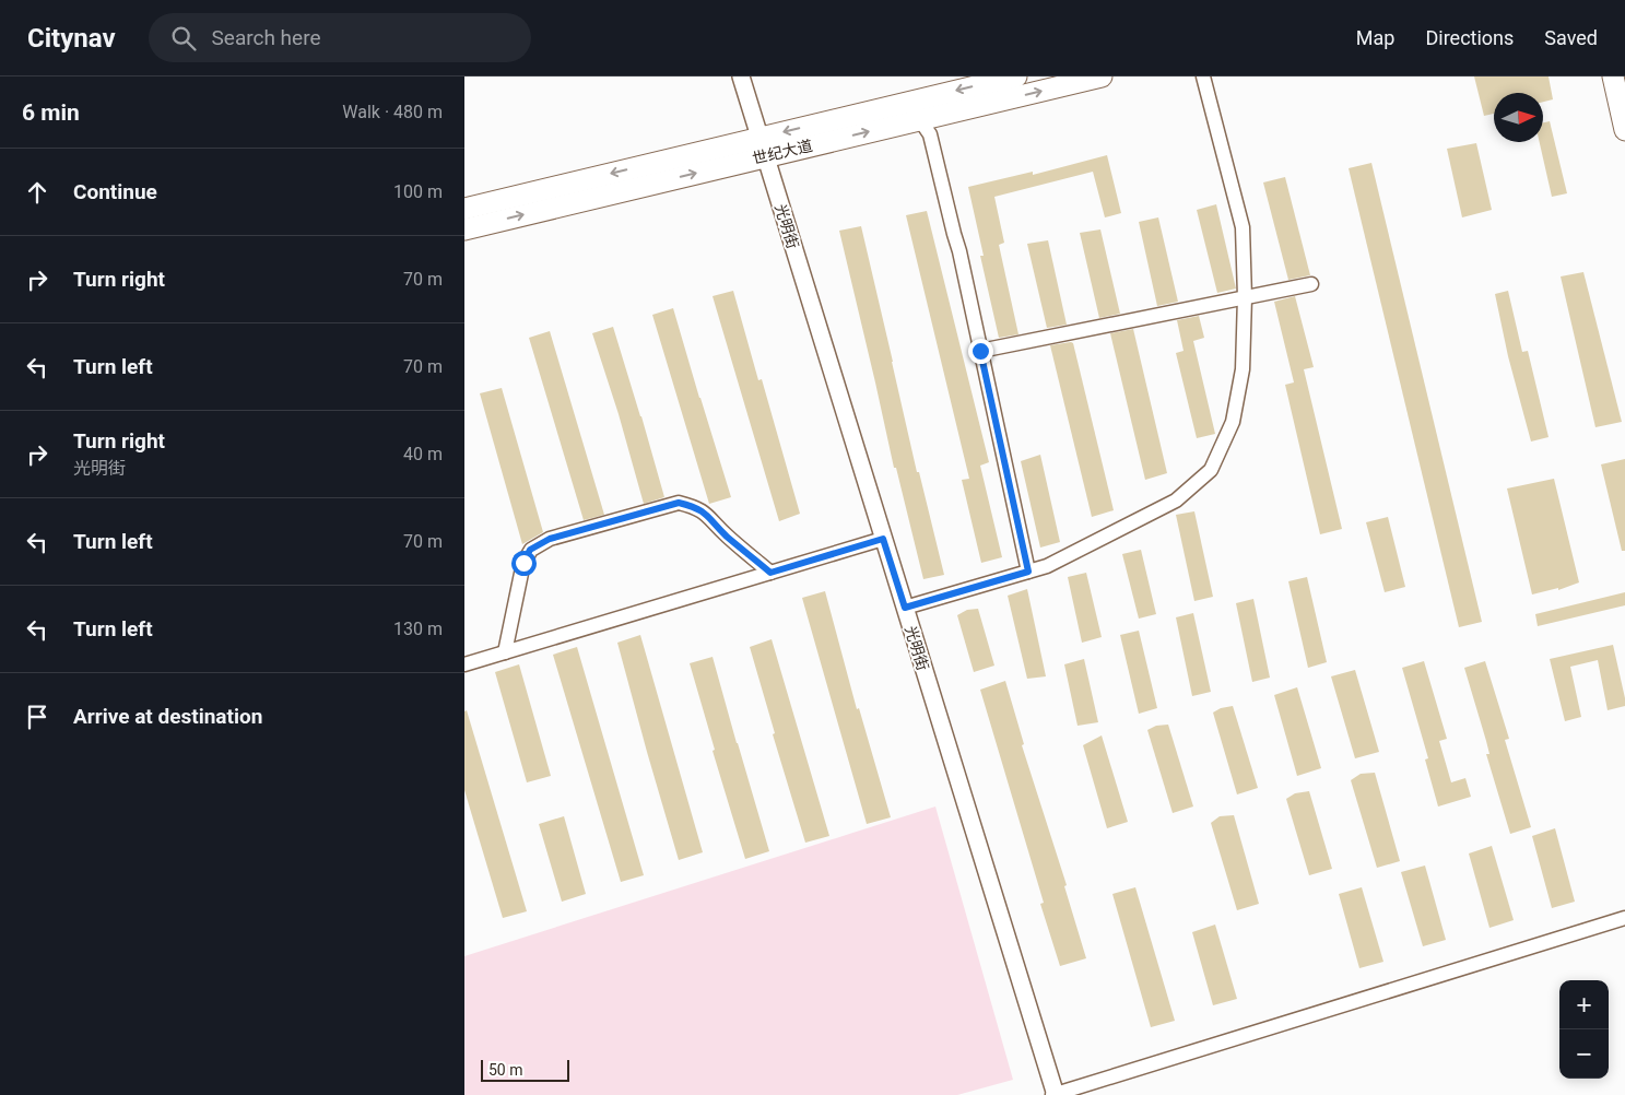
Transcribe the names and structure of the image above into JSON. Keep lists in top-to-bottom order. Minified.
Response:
{"streets":{"main road":["世纪大道"],"street":["光明街"]},"crossings":[["世纪大道","光明街"]],"scale_bar":"50 m","north":"right","page":{"header":"Citynav","search":"Search here","nav":["Map","Directions","Saved"],"heading":["6 min","Walk · 480 m"],"list":[["Continue","100 m"],["Turn right","70 m"],["Turn left","70 m"],["Turn right","光明街","40 m"],["Turn left","70 m"],["Turn left","130 m"],"Arrive at destination"],"map_buttons":["+","−"],"scale":"50 m"}}
